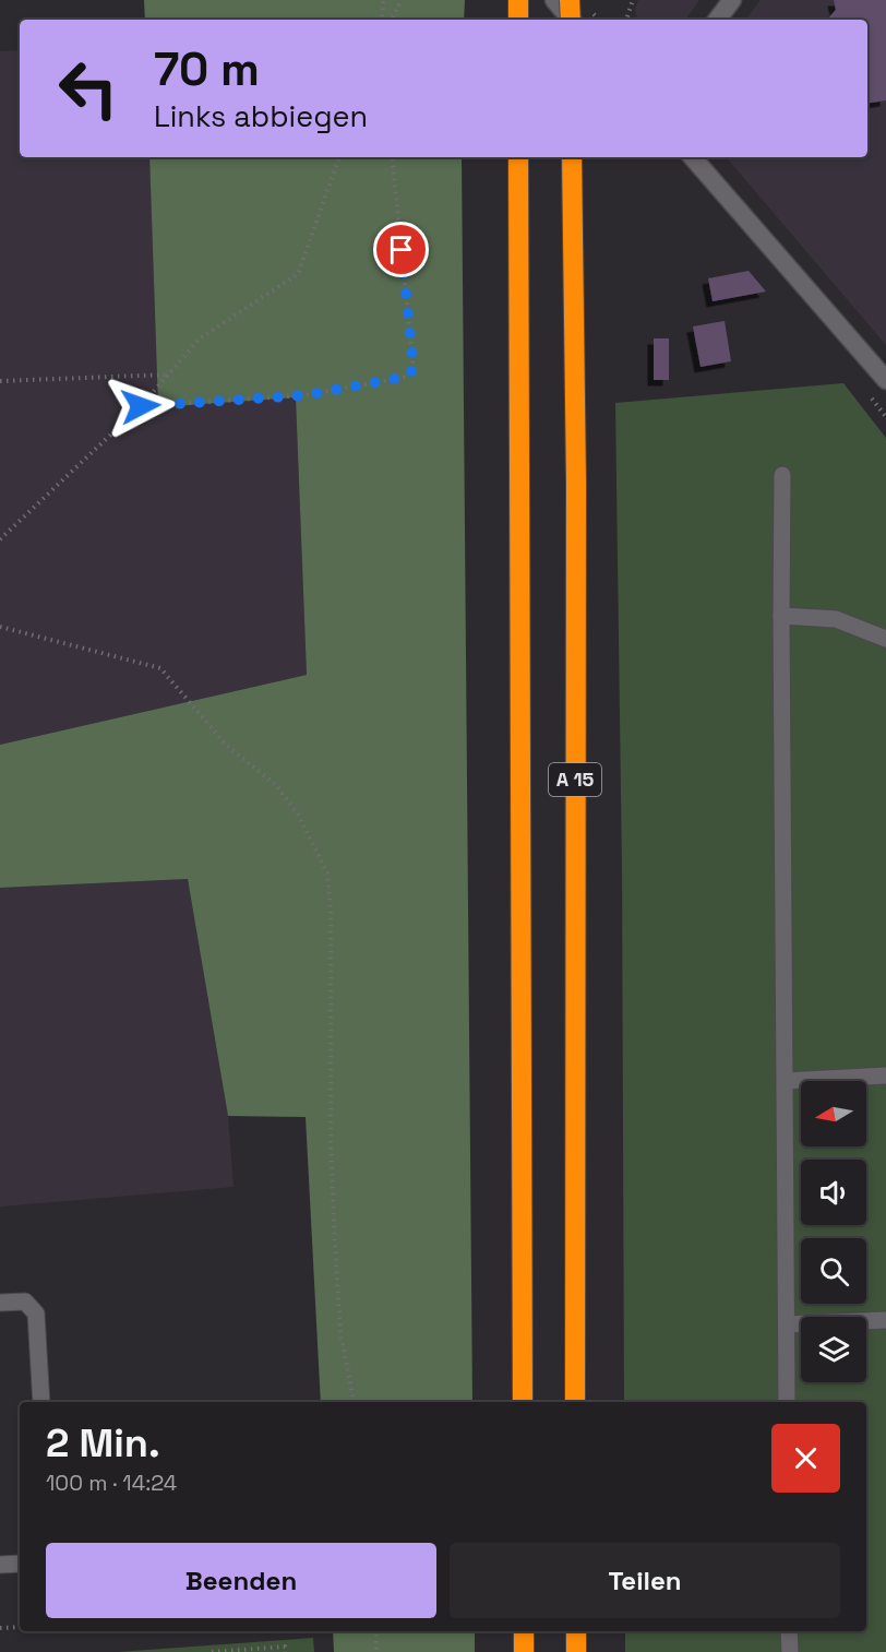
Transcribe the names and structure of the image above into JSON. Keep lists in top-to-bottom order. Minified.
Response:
{"streets":{"highway":["A 15"]},"north":"left","page":{"turn":["70 m","Links abbiegen"],"heading":["2 Min.","100 m · 14:24"],"buttons":["Beenden","Teilen"]}}
